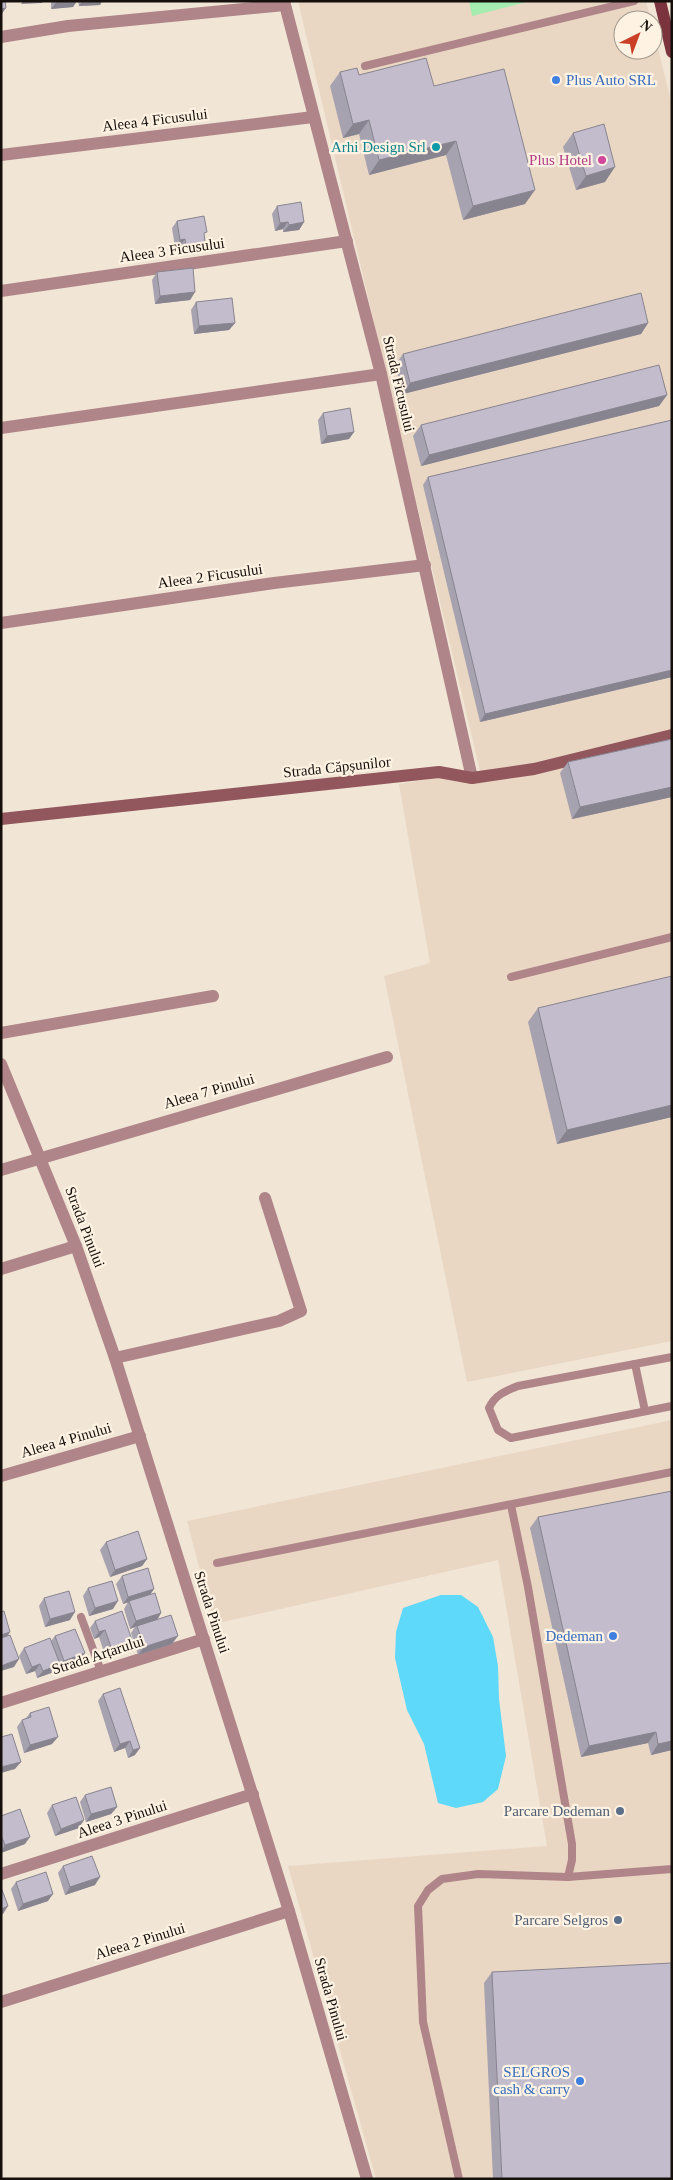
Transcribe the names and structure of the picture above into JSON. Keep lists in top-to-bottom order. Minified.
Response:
{"streets":{"street":["Aleea 4 Ficusului","Aleea 3 Ficusului","Strada Ficusului","Aleea 2 Ficusului","Strada Căpșunilor","Aleea 7 Pinului","Strada Pinului","Aleea 4 Pinului","Strada Arțarului","Aleea 3 Pinului","Aleea 2 Pinului"]},"crossings":[["Aleea 4 Ficusului","Strada Ficusului"],["Aleea 3 Ficusului","Strada Ficusului"],["Strada Ficusului","Aleea 2 Ficusului"],["Strada Ficusului","Strada Căpșunilor"],["Aleea 7 Pinului","Strada Pinului"],["Strada Pinului","Aleea 4 Pinului"],["Strada Pinului","Strada Arțarului"],["Strada Pinului","Aleea 3 Pinului"],["Strada Pinului","Aleea 2 Pinului"]],"places":["Plus Auto SRL","Arhi Design Srl","Plus Hotel","Dedeman","Parcare Dedeman","Parcare Selgros","SELGROS cash & carry"],"north":"top right"}
